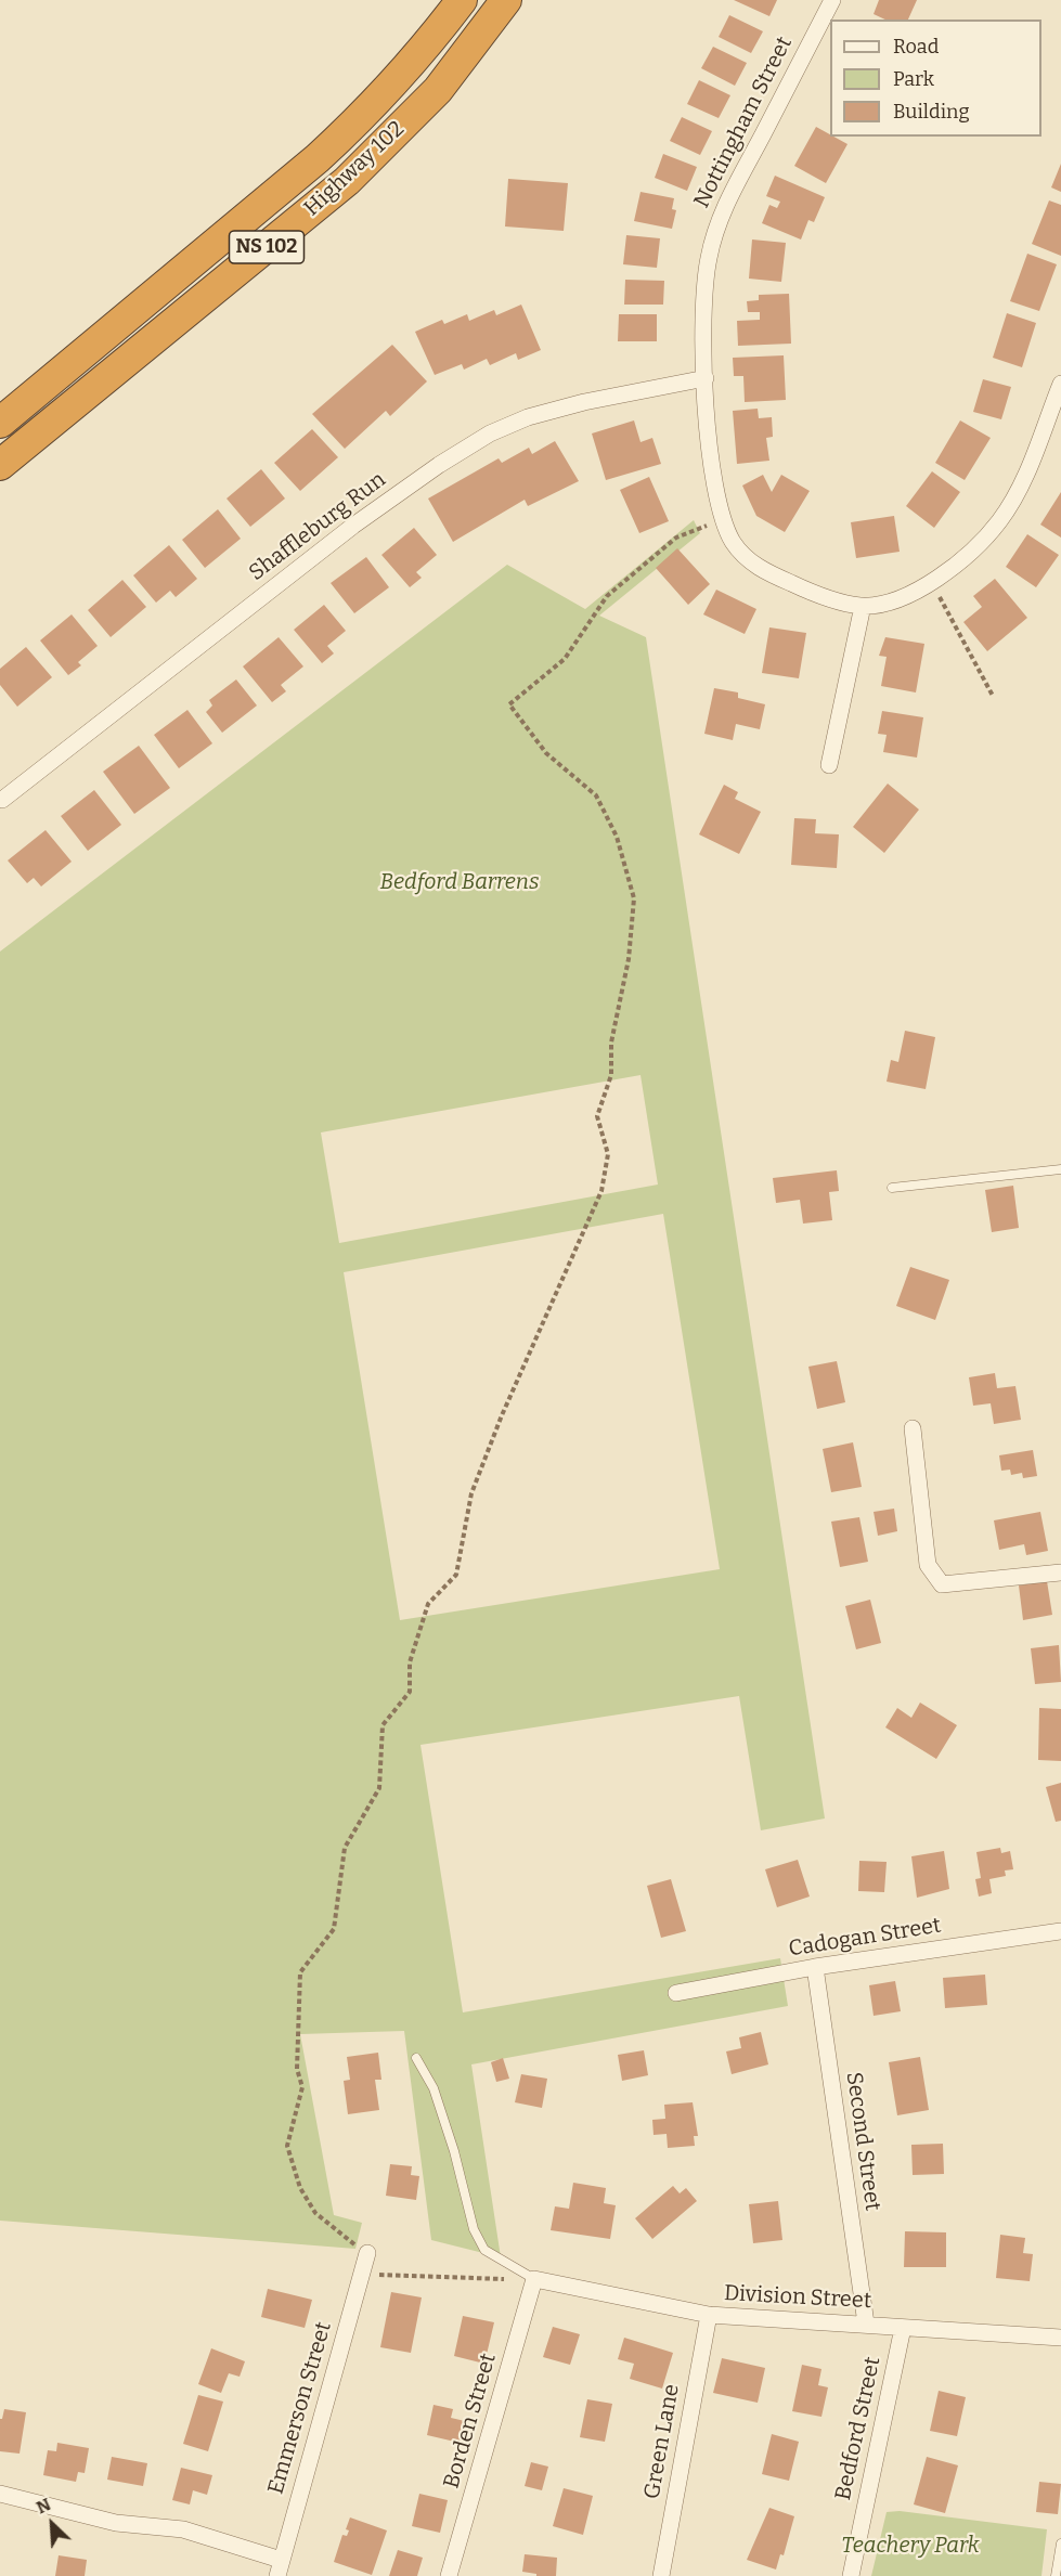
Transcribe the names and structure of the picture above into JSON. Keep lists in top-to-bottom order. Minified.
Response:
{"streets":{"highway":["Highway 102","NS 102"],"street":["Nottingham Street","Shaffleburg Run","Cadogan Street","Second Street","Division Street","Emmerson Street","Borden Street","Bedford Street","Green Lane"]},"crossings":[["Nottingham Street","Shaffleburg Run"],["Cadogan Street","Second Street"],["Second Street","Division Street"],["Division Street","Borden Street"],["Division Street","Bedford Street"],["Division Street","Green Lane"]],"parks":["Bedford Barrens","Teachery Park"],"legend":["Road","Park","Building"],"north":"top left"}
